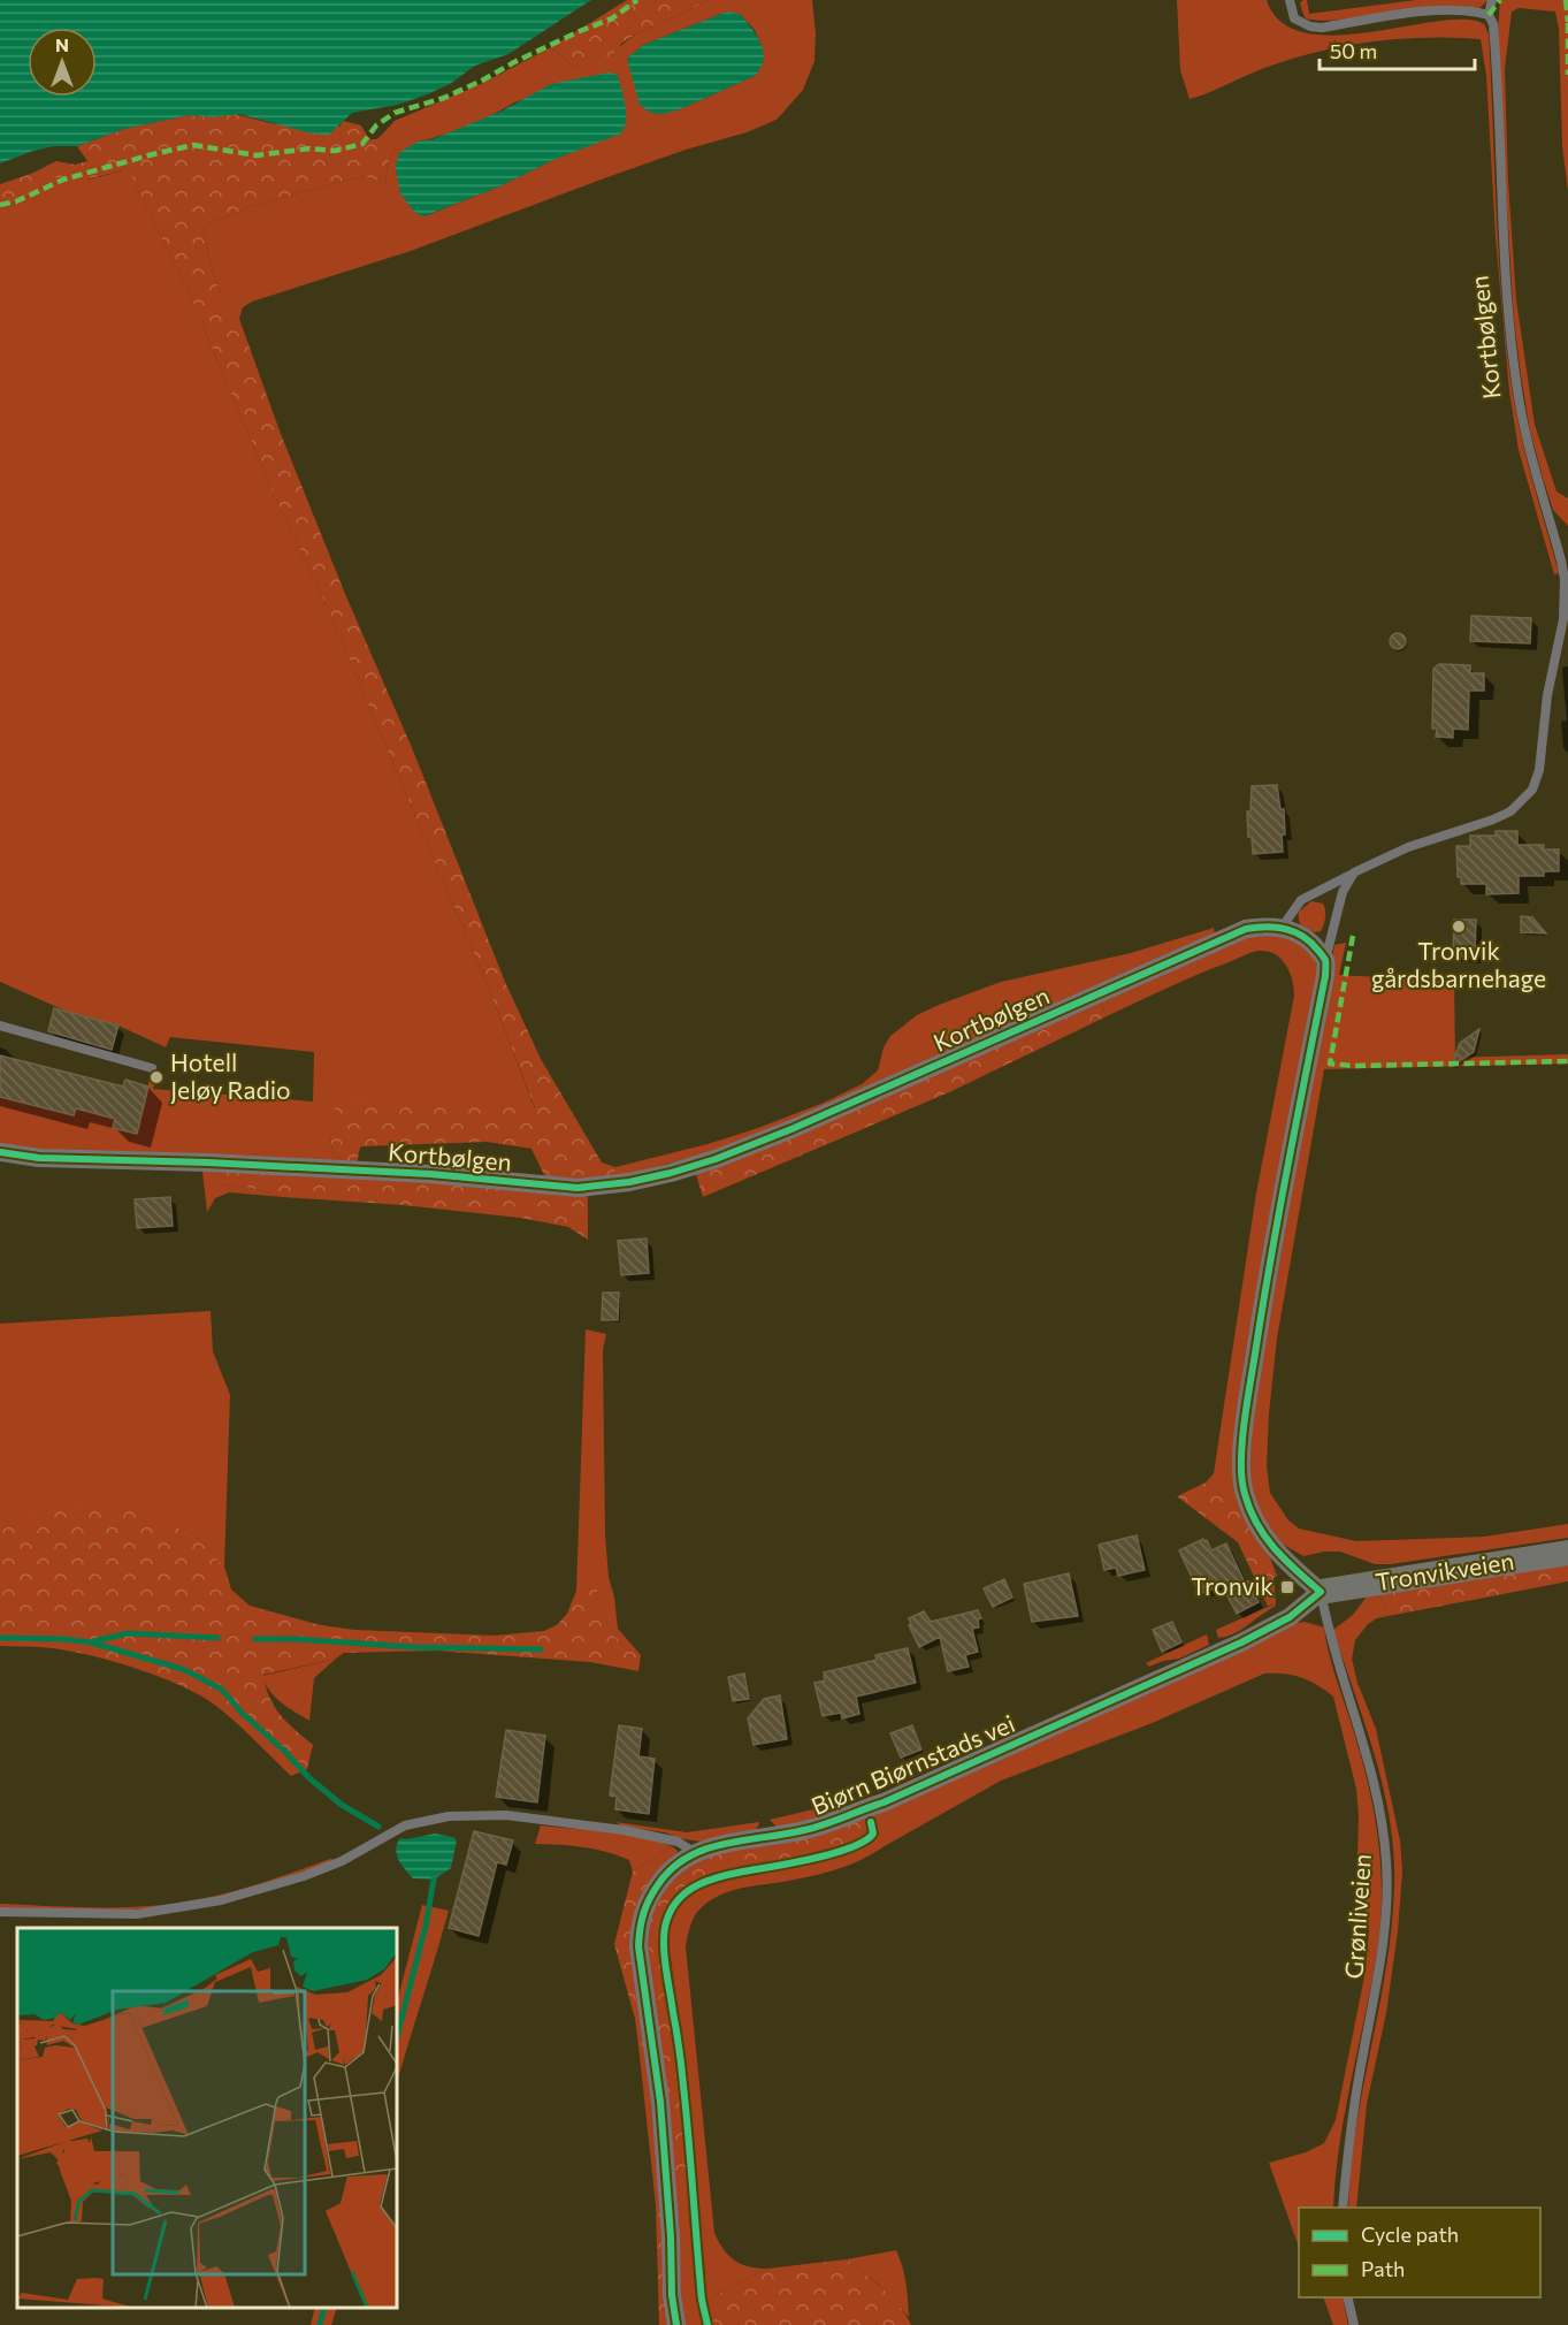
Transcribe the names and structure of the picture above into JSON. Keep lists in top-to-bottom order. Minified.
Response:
{"streets":{"street":["Kortbølgen","Tronvikveien","Biørn Biørnstads vei"],"lane":["Grønliveien"]},"crossings":[["Tronvikveien","Biørn Biørnstads vei"],["Tronvikveien","Grønliveien"],["Biørn Biørnstads vei","Grønliveien"]],"places":{"other":["Tronvik gårdsbarnehage","Hotell Jeløy Radio"],"transit":["Tronvik"]},"legend":["Cycle path","Path"],"scale_bar":"50 m","north":"top"}
